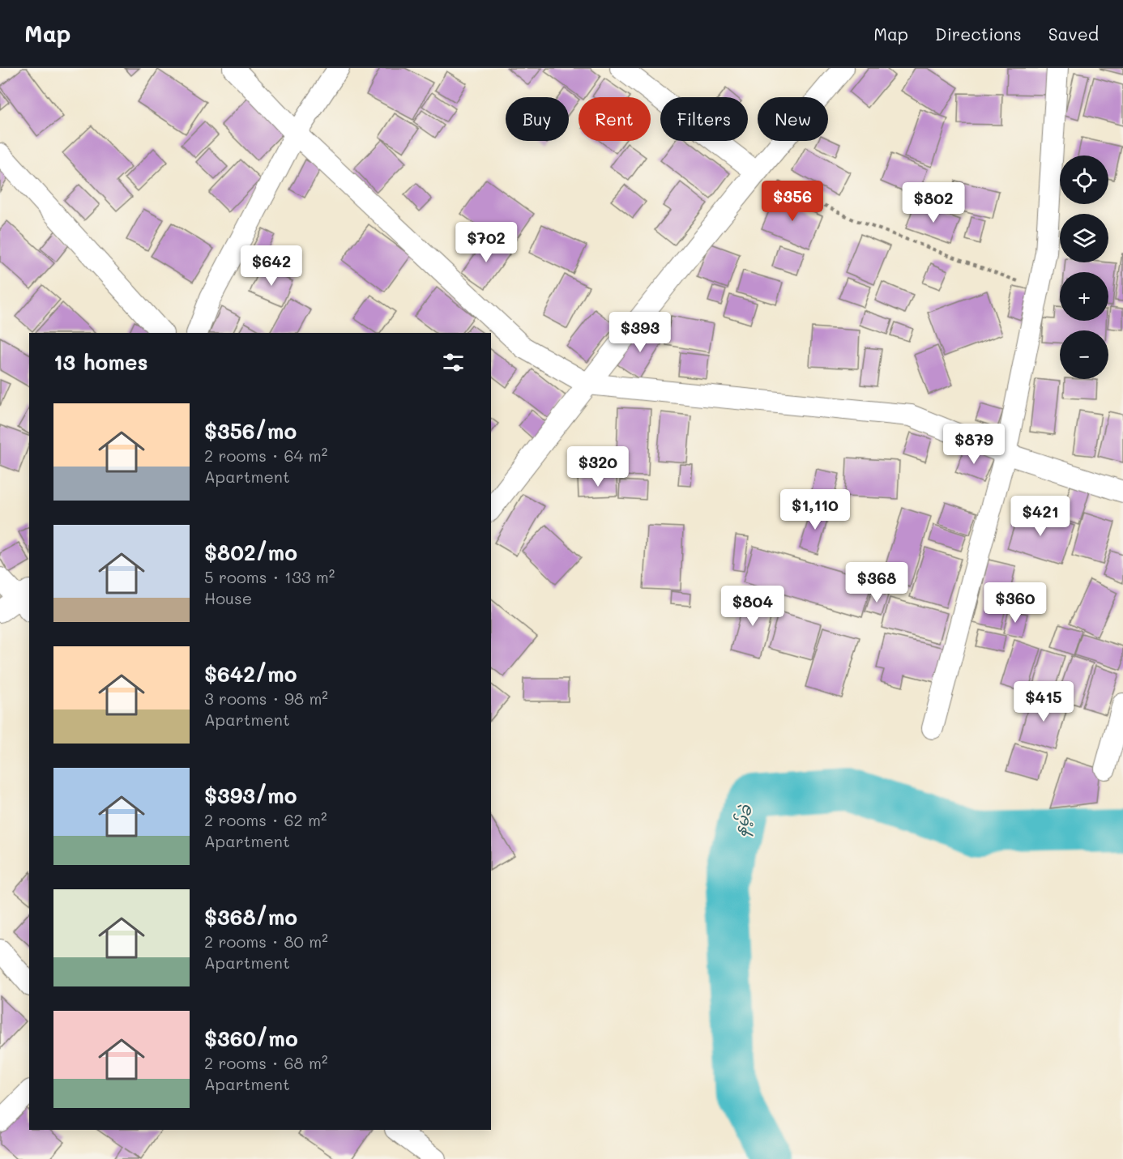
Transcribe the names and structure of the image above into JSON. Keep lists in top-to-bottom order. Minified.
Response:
{"water":["နမ့်ခဲ"],"page":{"header":"Map","nav":["Map","Directions","Saved"],"chip":["Buy","Rent","Filters","New"],"map_buttons":["+","−"],"price":["$356","$802","$702","$642","$393","$879","$320","$1,110","$421","$368","$360","$804","$415"],"heading":"13 homes","list":[{"name":"$356/mo","note":"2 rooms · 64 m² · Apartment"},{"name":"$802/mo","note":"5 rooms · 133 m² · House"},{"name":"$642/mo","note":"3 rooms · 98 m² · Apartment"},{"name":"$393/mo","note":"2 rooms · 62 m² · Apartment"},{"name":"$368/mo","note":"2 rooms · 80 m² · Apartment"},{"name":"$360/mo","note":"2 rooms · 68 m² · Apartment"}]}}
